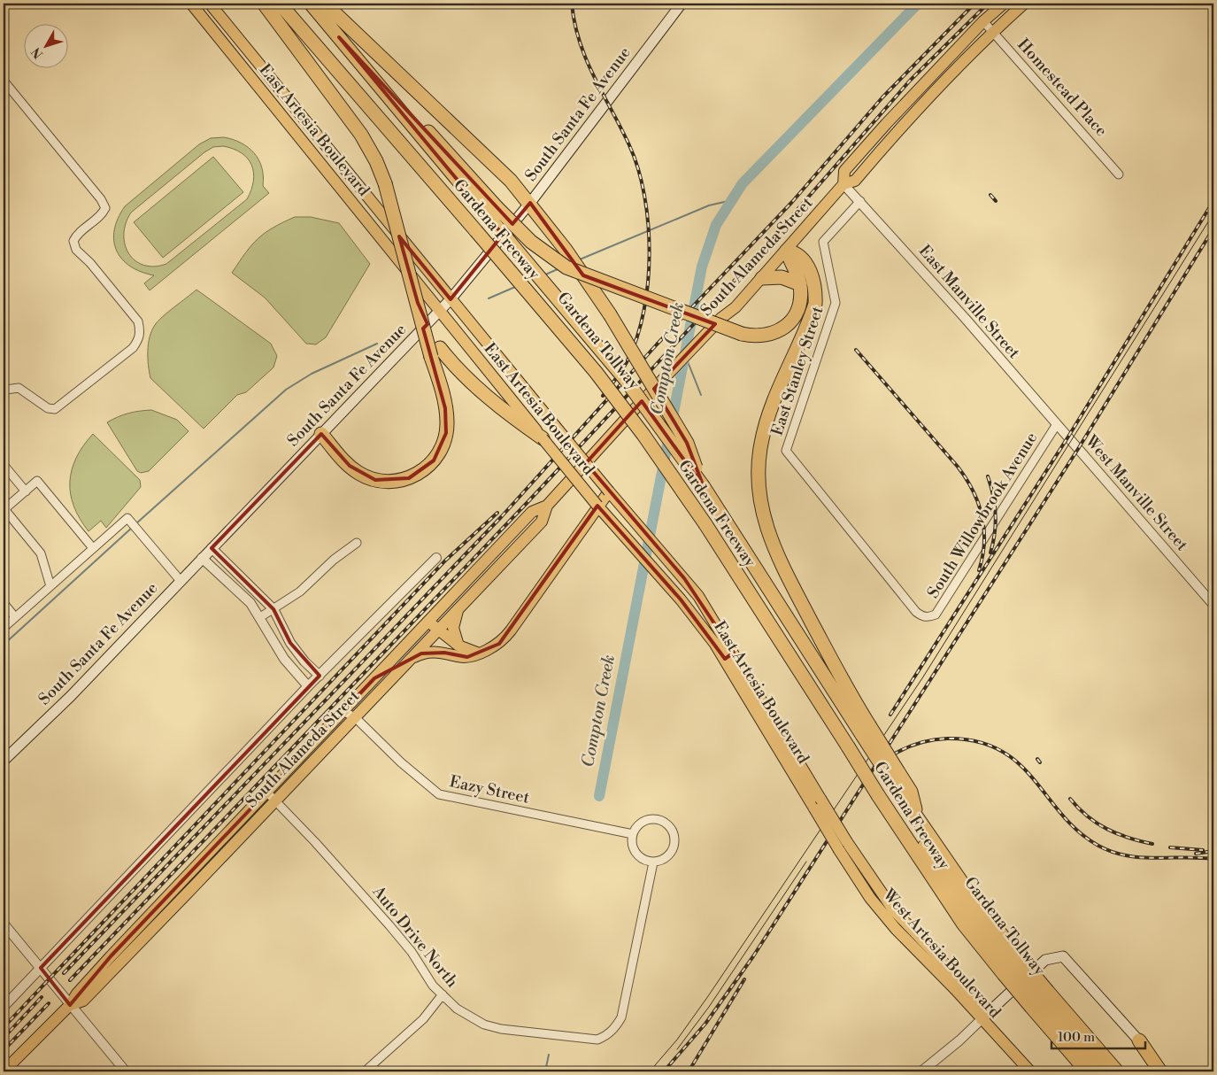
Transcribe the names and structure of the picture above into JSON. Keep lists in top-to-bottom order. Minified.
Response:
{"streets":{"highway":["Gardena Freeway","Gardena Tollway"],"main road":["South Santa Fe Avenue","East Artesia Boulevard","South Alameda Street","West Artesia Boulevard"],"street":["Homestead Place","East Manville Street","East Stanley Street","West Manville Street","South Willowbrook Avenue","Eazy Street","Auto Drive North"]},"crossings":[["Homestead Place","South Alameda Street"],["South Santa Fe Avenue","East Artesia Boulevard"],["East Artesia Boulevard","West Artesia Boulevard"],["Gardena Freeway","Gardena Tollway"],["South Alameda Street","East Manville Street"],["South Alameda Street","Eazy Street"],["South Alameda Street","Auto Drive North"],["East Manville Street","East Stanley Street"],["East Manville Street","West Manville Street"],["East Manville Street","South Willowbrook Avenue"],["East Stanley Street","South Willowbrook Avenue"],["Eazy Street","Auto Drive North"]],"water":["Compton Creek"],"scale_bar":"100 m","north":"bottom left"}
